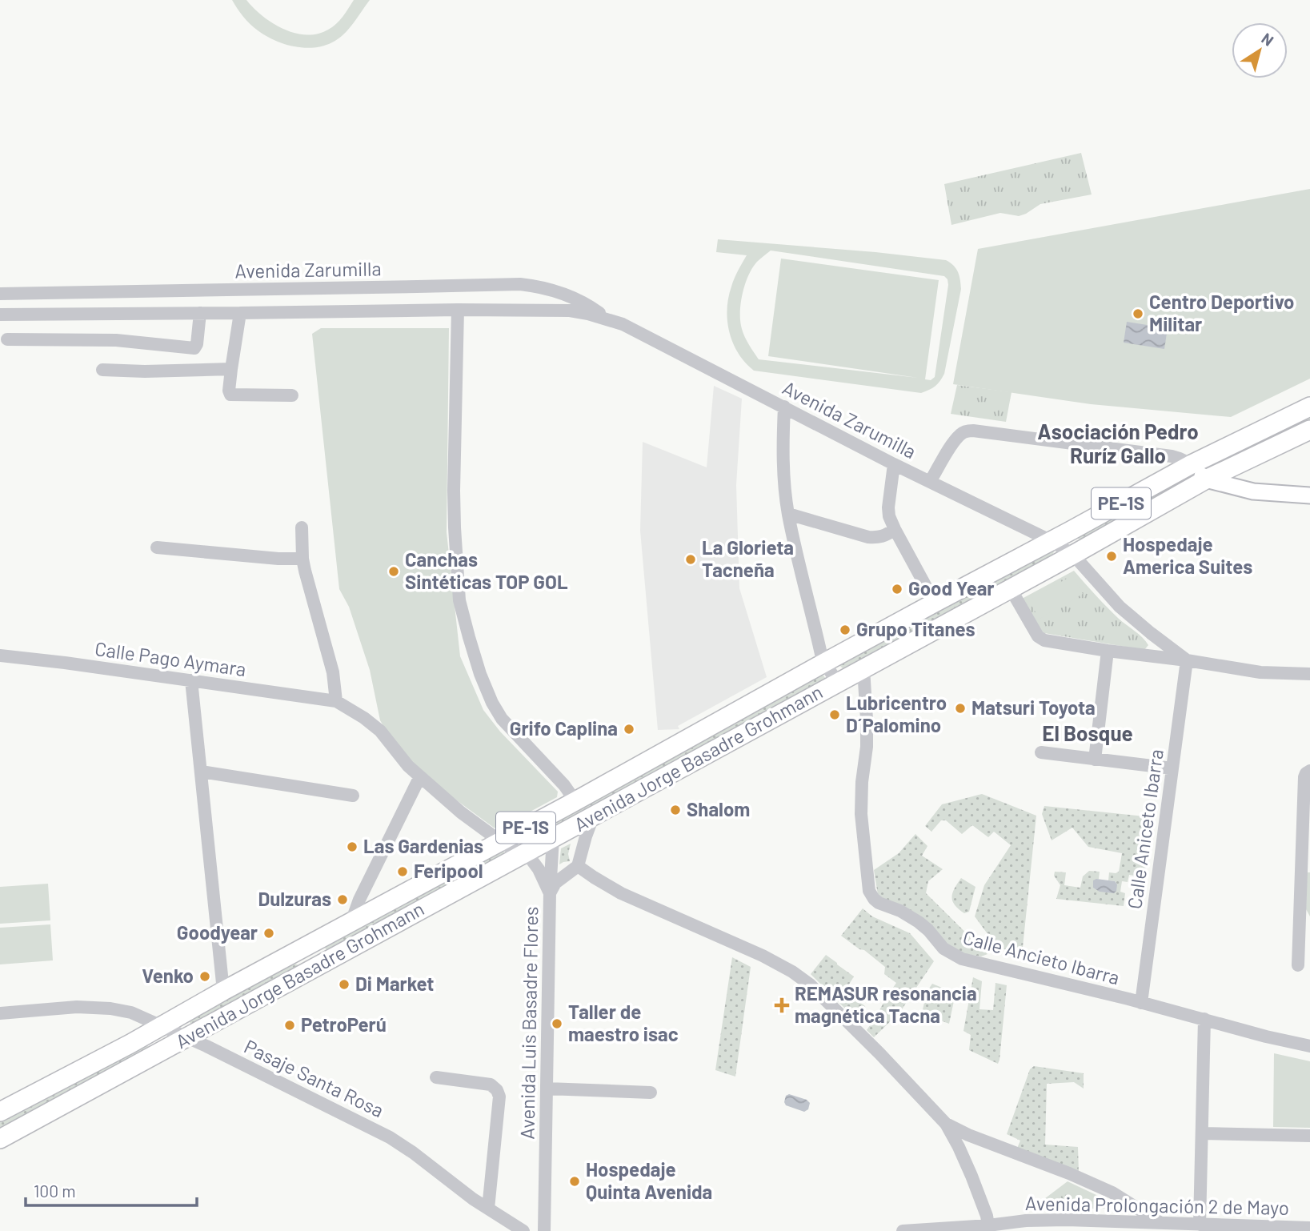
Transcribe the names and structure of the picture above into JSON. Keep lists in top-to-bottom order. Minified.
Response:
{"streets":{"highway":["PE-1S","Avenida Jorge Basadre Grohmann"],"street":["Avenida Zarumilla","Calle Pago Aymara","Calle Aniceto Ibarra","Calle Ancieto Ibarra","Avenida Luis Basadre Flores","Pasaje Santa Rosa","Avenida Prolongación 2 de Mayo"]},"crossings":[["Avenida Zarumilla","Avenida Jorge Basadre Grohmann"],["Avenida Zarumilla","Calle Aniceto Ibarra"],["Avenida Jorge Basadre Grohmann","Calle Ancieto Ibarra"],["Avenida Jorge Basadre Grohmann","Avenida Luis Basadre Flores"],["Avenida Jorge Basadre Grohmann","Pasaje Santa Rosa"],["Calle Aniceto Ibarra","Calle Ancieto Ibarra"]],"districts":["Asociación Pedro Ruríz Gallo","El Bosque"],"places":{"other":["Centro Deportivo Militar","Hospedaje America Suites","La Glorieta Tacneña","Canchas Sintéticas TOP GOL","Good Year","Grupo Titanes","Matsuri Toyota","Lubricentro D´Palomino","Grifo Caplina","Shalom","Las Gardenias","Feripool","Dulzuras","Goodyear","Venko","Di Market","Taller de maestro isac","PetroPerú","Hospedaje Quinta Avenida"],"health":["REMASUR resonancia magnética Tacna"]},"scale_bar":"100 m","north":"top right"}
